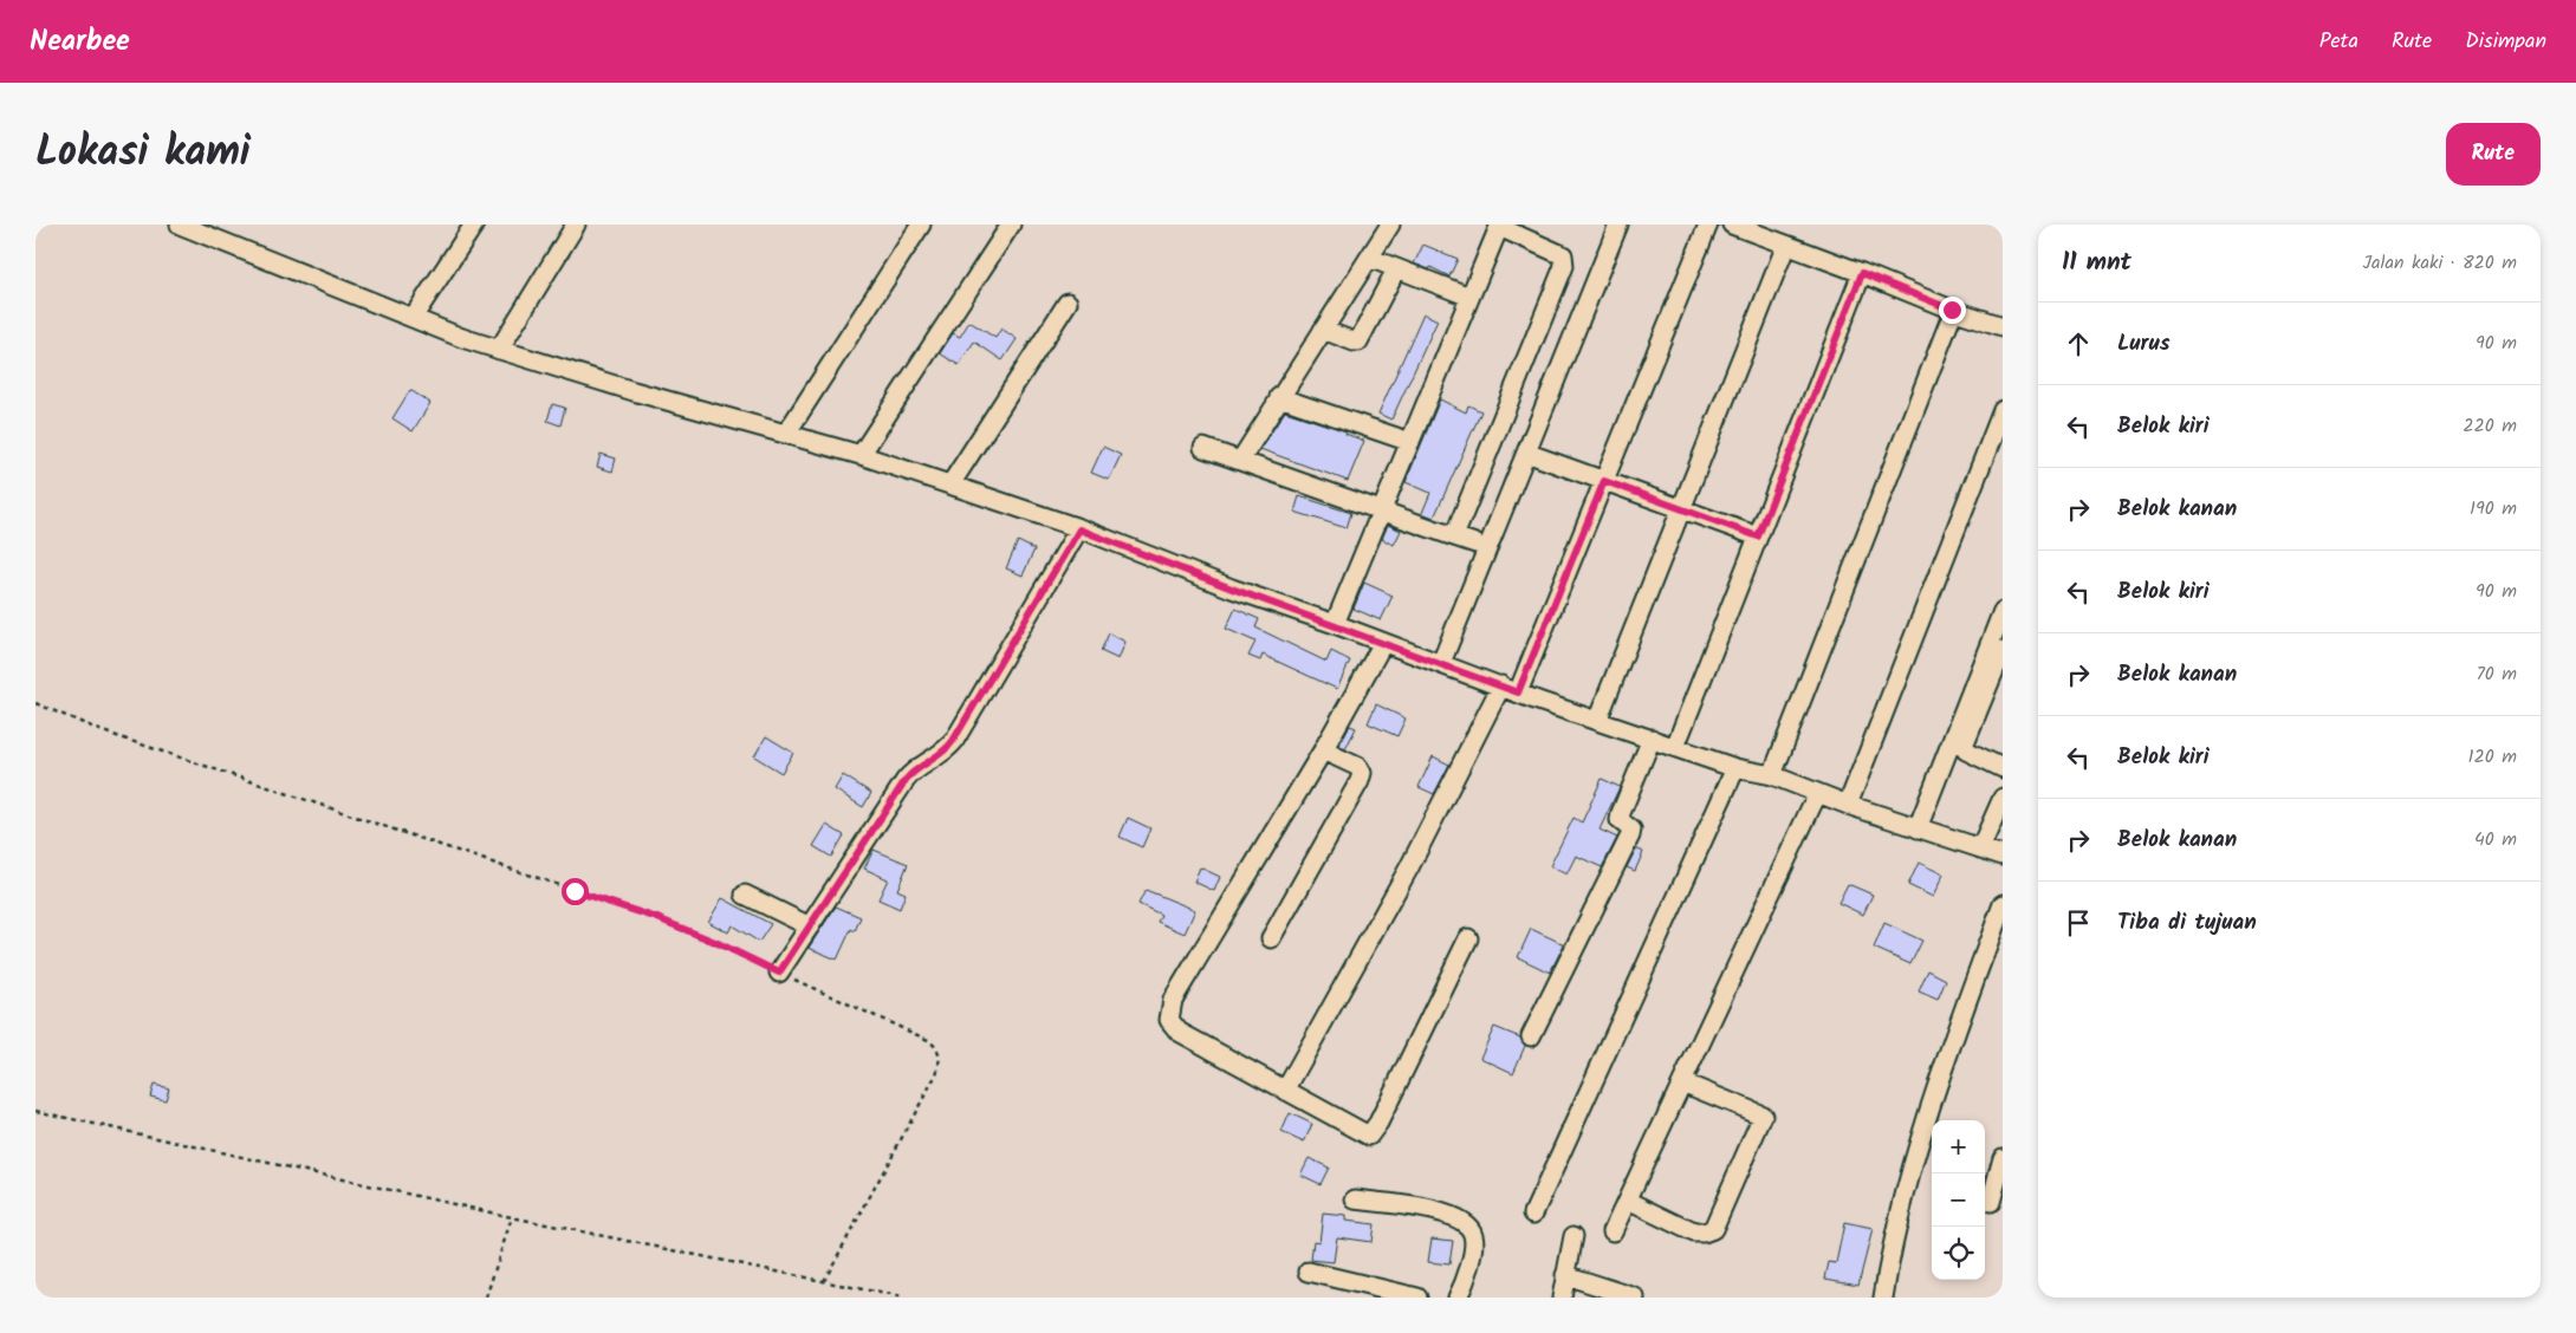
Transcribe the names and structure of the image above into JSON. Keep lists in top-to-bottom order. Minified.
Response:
{"page":{"header":"Nearbee","nav":["Peta","Rute","Disimpan"],"title":"Lokasi kami","buttons":"Rute","heading":["11 mnt","Jalan kaki · 820 m"],"list":[["Lurus","90 m"],["Belok kiri","220 m"],["Belok kanan","190 m"],["Belok kiri","90 m"],["Belok kanan","70 m"],["Belok kiri","120 m"],["Belok kanan","40 m"],"Tiba di tujuan"],"map_buttons":["+","−"]}}
